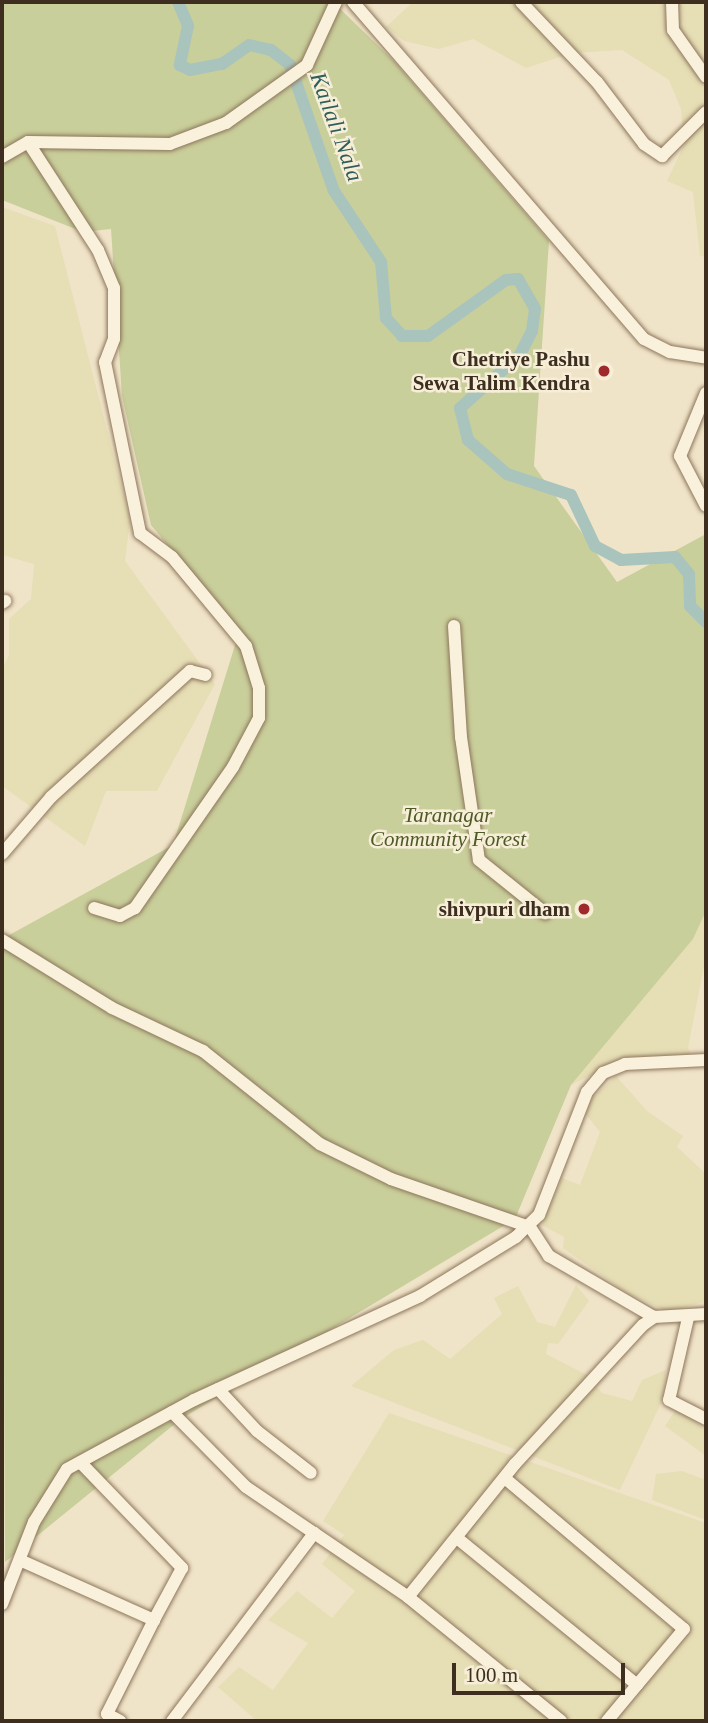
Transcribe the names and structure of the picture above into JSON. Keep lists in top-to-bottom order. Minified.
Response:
{"water":["Kailali Nala"],"parks":["Taranagar Community Forest"],"places":["Chetriye Pashu Sewa Talim Kendra","shivpuri dham"],"scale_bar":"100 m"}
